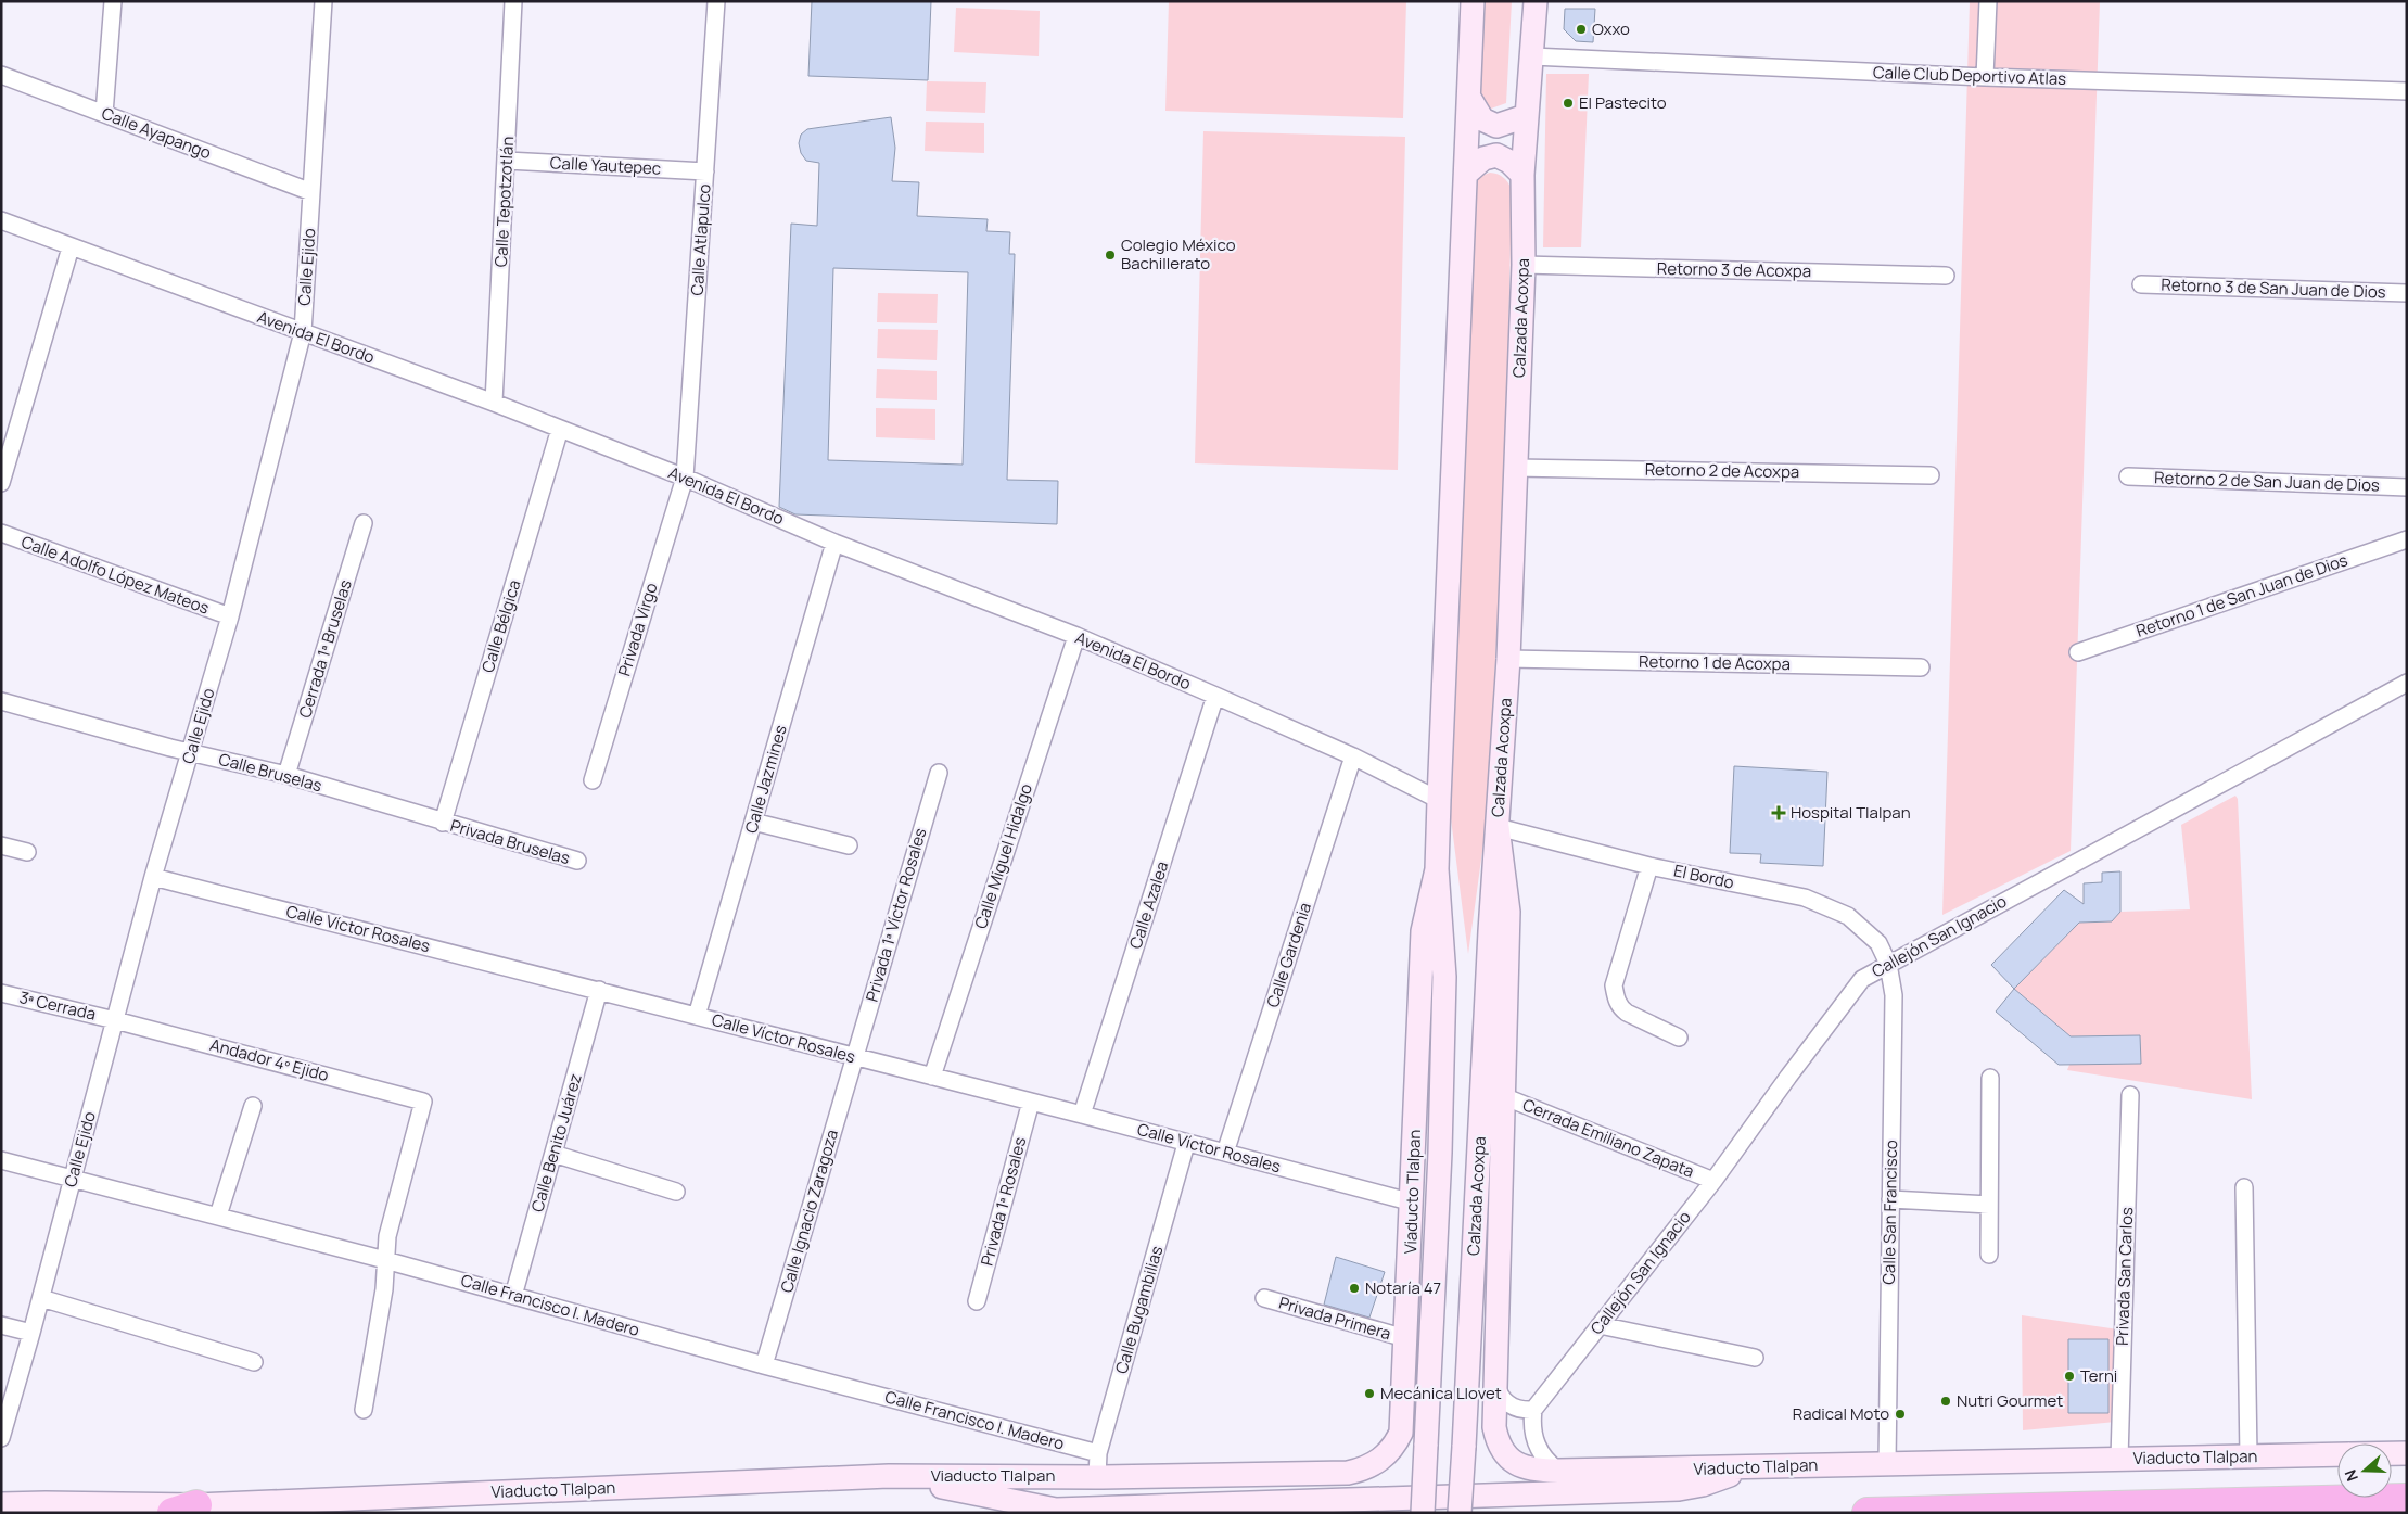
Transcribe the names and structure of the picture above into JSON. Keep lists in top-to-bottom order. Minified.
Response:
{"streets":{"main road":["Calzada Acoxpa","Viaducto Tlalpan"],"street":["Calle Club Deportivo Atlas","Calle Ayapango","Calle Yautepec","Calle Tepotzotlán","Calle Atlapulco","Calle Ejido","Retorno 3 de Acoxpa","Retorno 3 de San Juan de Dios","Avenida El Bordo","Retorno 2 de Acoxpa","Retorno 2 de San Juan de Dios","Calle Adolfo López Mateos","Retorno 1 de San Juan de Dios","Calle Bélgica","Privada Virgo","Cerrada 1ª Bruselas","Retorno 1 de Acoxpa","Calle Bruselas","Calle Jazmines","Privada Bruselas","Calle Miguel Hidalgo","El Bordo","Calle Azalea","Privada 1ª Víctor Rosales","Calle Víctor Rosales","Callejón San Ignacio","Calle Gardenia","3ª Cerrada","Andador 4º Ejido","Cerrada Emiliano Zapata","Calle Benito Juárez","Privada 1ª Rosales","Calle Ignacio Zaragoza","Calle San Francisco","Privada San Carlos","Calle Francisco I. Madero","Calle Bugambilias","Privada Primera"]},"crossings":[["Calle Club Deportivo Atlas","Calzada Acoxpa"],["Calle Ayapango","Calle Ejido"],["Calle Yautepec","Calle Tepotzotlán"],["Calle Yautepec","Calle Atlapulco"],["Calle Tepotzotlán","Avenida El Bordo"],["Calle Atlapulco","Avenida El Bordo"],["Calle Atlapulco","Privada Virgo"],["Calle Ejido","Avenida El Bordo"],["Calle Ejido","Calle Adolfo López Mateos"],["Calle Ejido","Calle Bruselas"],["Calle Ejido","Calle Víctor Rosales"],["Calle Ejido","3ª Cerrada"],["Calle Ejido","Andador 4º Ejido"],["Calle Ejido","Calle Francisco I. Madero"],["Retorno 3 de Acoxpa","Calzada Acoxpa"],["Calzada Acoxpa","Retorno 2 de Acoxpa"],["Calzada Acoxpa","Retorno 1 de Acoxpa"],["Calzada Acoxpa","El Bordo"],["Calzada Acoxpa","Viaducto Tlalpan"],["Avenida El Bordo","Calle Bélgica"],["Avenida El Bordo","Privada Virgo"],["Avenida El Bordo","Calle Jazmines"],["Avenida El Bordo","Calle Miguel Hidalgo"],["Avenida El Bordo","Calle Azalea"],["Avenida El Bordo","Calle Gardenia"],["Calle Bélgica","Calle Bruselas"],["Calle Bélgica","Privada Bruselas"],["Cerrada 1ª Bruselas","Calle Bruselas"],["Calle Bruselas","Privada Bruselas"],["Calle Jazmines","Calle Víctor Rosales"],["Calle Miguel Hidalgo","Calle Víctor Rosales"],["El Bordo","Callejón San Ignacio"],["El Bordo","Viaducto Tlalpan"],["El Bordo","Calle San Francisco"],["Calle Azalea","Calle Víctor Rosales"],["Privada 1ª Víctor Rosales","Calle Víctor Rosales"],["Privada 1ª Víctor Rosales","Calle Ignacio Zaragoza"],["Calle Víctor Rosales","Calle Gardenia"],["Calle Víctor Rosales","Calle Benito Juárez"],["Calle Víctor Rosales","Viaducto Tlalpan"],["Calle Víctor Rosales","Privada 1ª Rosales"],["Calle Víctor Rosales","Calle Ignacio Zaragoza"],["Calle Víctor Rosales","Calle Bugambilias"],["Callejón San Ignacio","Cerrada Emiliano Zapata"],["Callejón San Ignacio","Calle San Francisco"],["3ª Cerrada","Andador 4º Ejido"],["Andador 4º Ejido","Calle Francisco I. Madero"],["Cerrada Emiliano Zapata","Viaducto Tlalpan"],["Calle Benito Juárez","Calle Francisco I. Madero"],["Viaducto Tlalpan","Calle San Francisco"],["Viaducto Tlalpan","Privada San Carlos"],["Viaducto Tlalpan","Calle Bugambilias"],["Viaducto Tlalpan","Privada Primera"],["Calle Ignacio Zaragoza","Calle Francisco I. Madero"],["Calle Francisco I. Madero","Calle Bugambilias"]],"places":{"other":["Oxxo","El Pastecito","Colegio México Bachillerato","Notaría 47","Terni","Mecánica Llovet","Nutri Gourmet","Radical Moto"],"health":["Hospital Tlalpan"]},"north":"left"}
